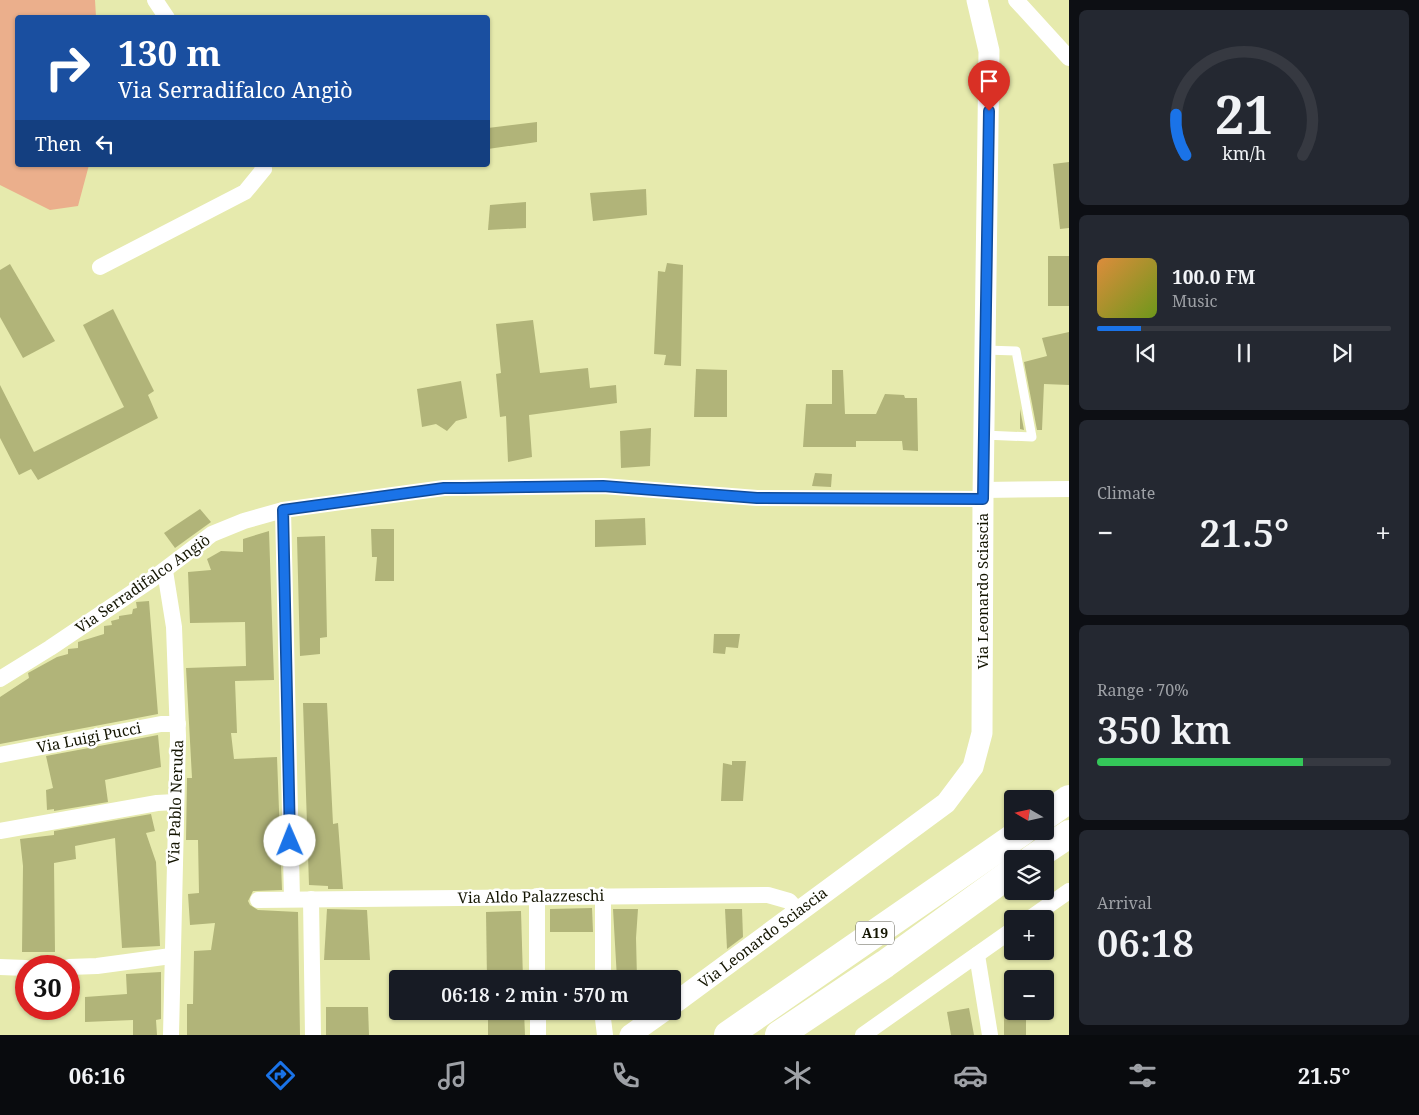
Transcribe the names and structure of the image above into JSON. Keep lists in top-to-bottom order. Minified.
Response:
{"streets":{"highway":["A19"],"street":["Via Serradifalco Angiò","Via Leonardo Sciascia","Via Luigi Pucci","Via Pablo Neruda","Via Aldo Palazzeschi"]},"crossings":[["Via Serradifalco Angiò","Via Leonardo Sciascia"],["Via Serradifalco Angiò","Via Pablo Neruda"],["Via Leonardo Sciascia","Via Aldo Palazzeschi"],["Via Luigi Pucci","Via Pablo Neruda"]],"north":"left","page":{"turn":["130 m","Via Serradifalco Angiò"],"then":"Then","song":["100.0 FM","Music"],"tile":["Climate",["Range · 70%","350 km"],["Arrival","06:18"]],"heat":["−","21.5°","+"],"map_buttons":["+","−"],"limit":"30","trip":"06:18 · 2 min · 570 m","tabs":["06:16","21.5°"],"gauge":["21","km/h"]}}
